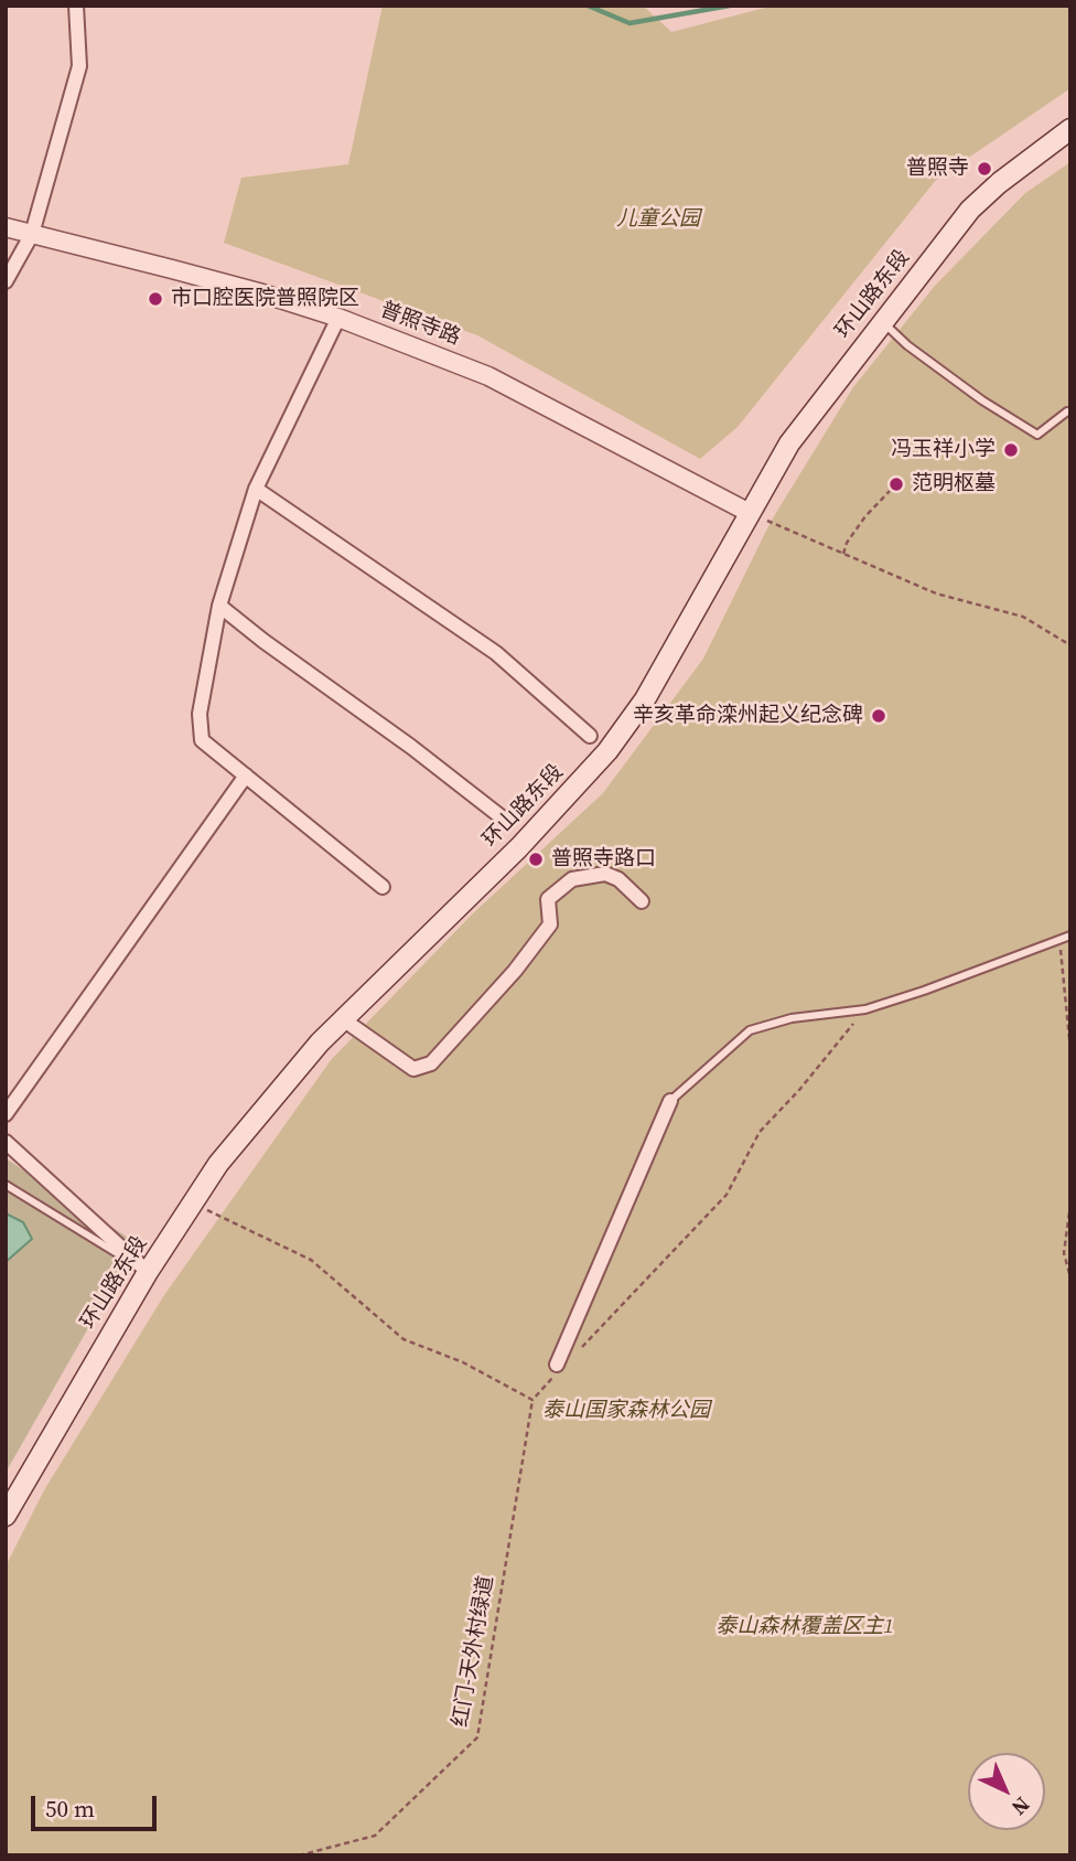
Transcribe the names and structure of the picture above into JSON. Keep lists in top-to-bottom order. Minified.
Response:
{"streets":{"main road":["环山路东段"],"street":["普照寺路"],"path":["红门-天外村绿道"]},"crossings":[["环山路东段","普照寺路"]],"parks":["儿童公园","泰山国家森林公园","泰山森林覆盖区主1"],"places":["普照寺","市口腔医院普照院区","冯玉祥小学","范明枢墓","辛亥革命滦州起义纪念碑","普照寺路口"],"scale_bar":"50 m","north":"bottom right"}
